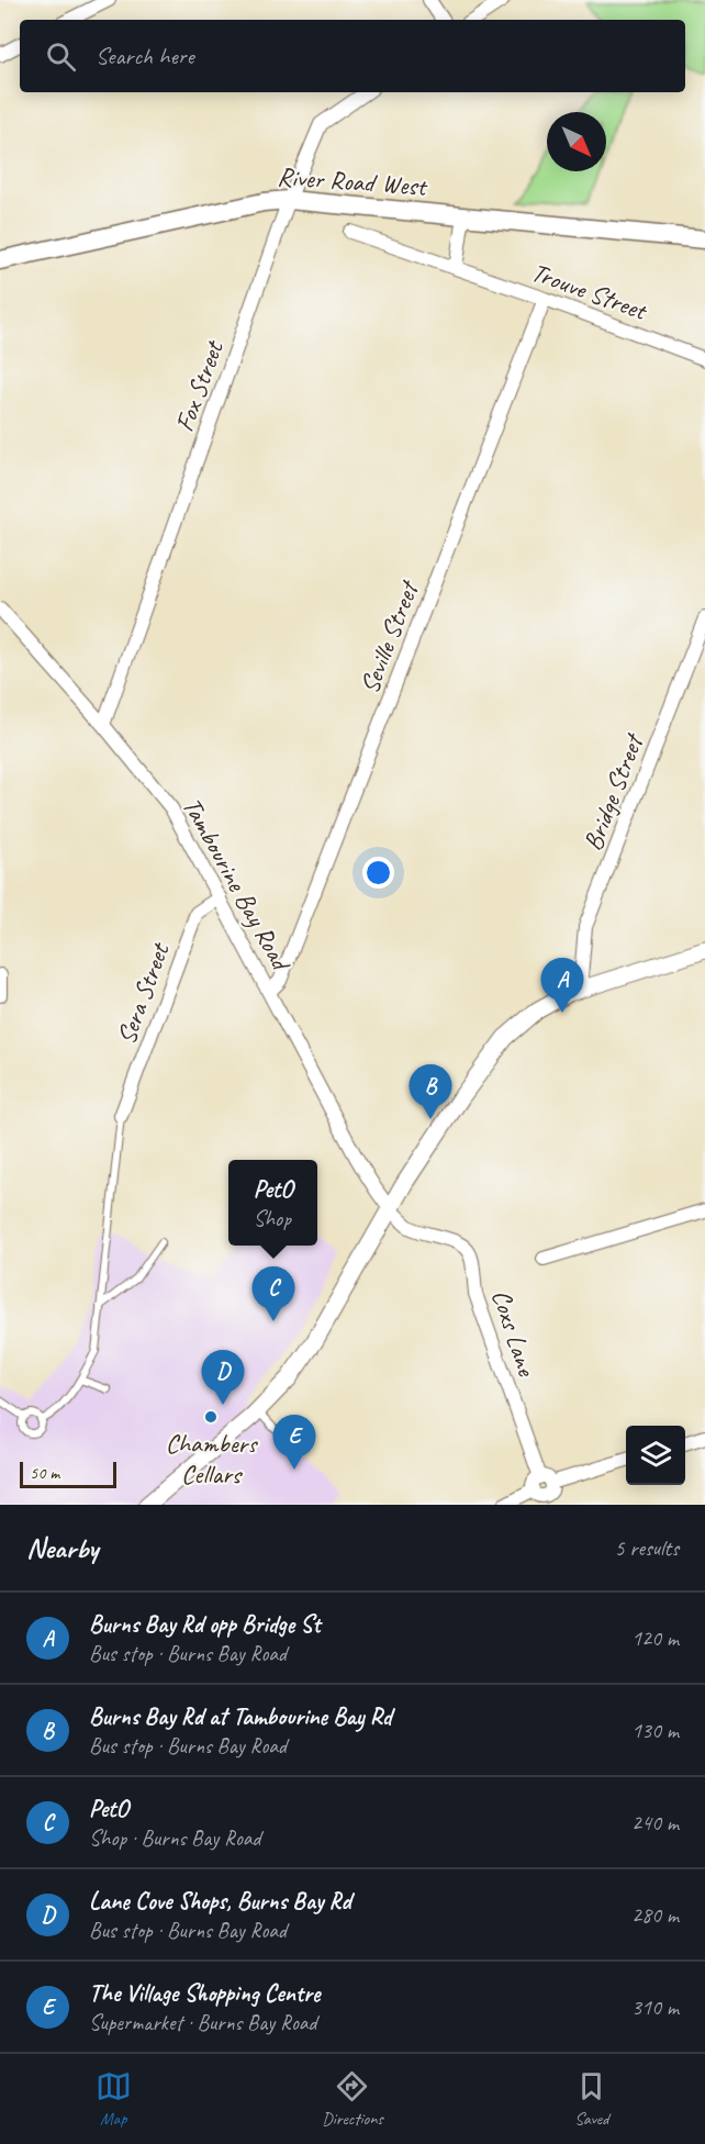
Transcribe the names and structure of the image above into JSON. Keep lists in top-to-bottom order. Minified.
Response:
{"streets":{"main road":["River Road West"],"street":["Trouve Street","Fox Street","Seville Street","Bridge Street","Tambourine Bay Road","Sera Street","Coxs Lane"]},"crossings":[["River Road West","Fox Street"],["Trouve Street","Seville Street"],["Fox Street","Tambourine Bay Road"],["Seville Street","Tambourine Bay Road"],["Tambourine Bay Road","Sera Street"],["Tambourine Bay Road","Coxs Lane"]],"places":["Chambers Cellars"],"scale_bar":"50 m","north":"bottom right","page":{"search":"Search here","pins":["A","B","C","D","E"],"popup":["PetO","Shop"],"scale":"50 m","heading":["Nearby","5 results"],"list":[{"mark":"A","name":"Burns Bay Rd opp Bridge St","note":"Bus stop · Burns Bay Road","value":"120 m"},{"mark":"B","name":"Burns Bay Rd at Tambourine Bay Rd","note":"Bus stop · Burns Bay Road","value":"130 m"},{"mark":"C","name":"PetO","note":"Shop · Burns Bay Road","value":"240 m"},{"mark":"D","name":"Lane Cove Shops, Burns Bay Rd","note":"Bus stop · Burns Bay Road","value":"280 m"},{"mark":"E","name":"The Village Shopping Centre","note":"Supermarket · Burns Bay Road","value":"310 m"}],"nav":["Map","Directions","Saved"]}}
